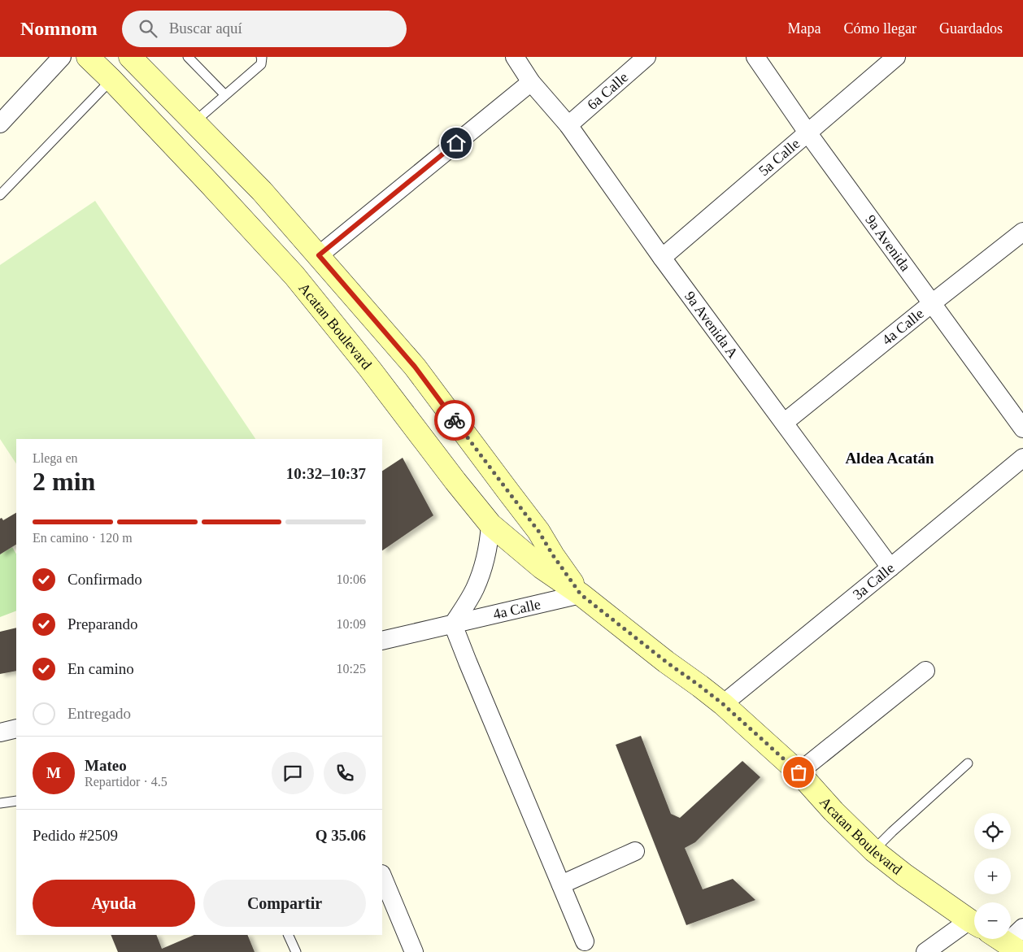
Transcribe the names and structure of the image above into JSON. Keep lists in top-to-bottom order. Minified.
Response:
{"streets":{"main road":["Acatan Boulevard"],"street":["6a Calle","5a Calle","9a Avenida","9a Avenida A","4a Calle","3a Calle"]},"crossings":[["6a Calle","9a Avenida A"],["5a Calle","9a Avenida"],["5a Calle","9a Avenida A"],["9a Avenida","4a Calle"],["9a Avenida A","4a Calle"],["9a Avenida A","3a Calle"],["Acatan Boulevard","4a Calle"],["Acatan Boulevard","3a Calle"]],"districts":["Aldea Acatán"],"page":{"header":"Nomnom","search":"Buscar aquí","nav":["Mapa","Cómo llegar","Guardados"],"heading":["2 min","Llega en","10:32–10:37"],"panel":["Mateo","Repartidor · 4.5","Pedido #2509","Q 35.06"],"bar":"En camino · 120 m","list":[["Confirmado","10:06"],["Preparando","10:09"],["En camino","10:25"],"Entregado"],"round":"M","map_buttons":["+","−"],"buttons":["Ayuda","Compartir"]}}
